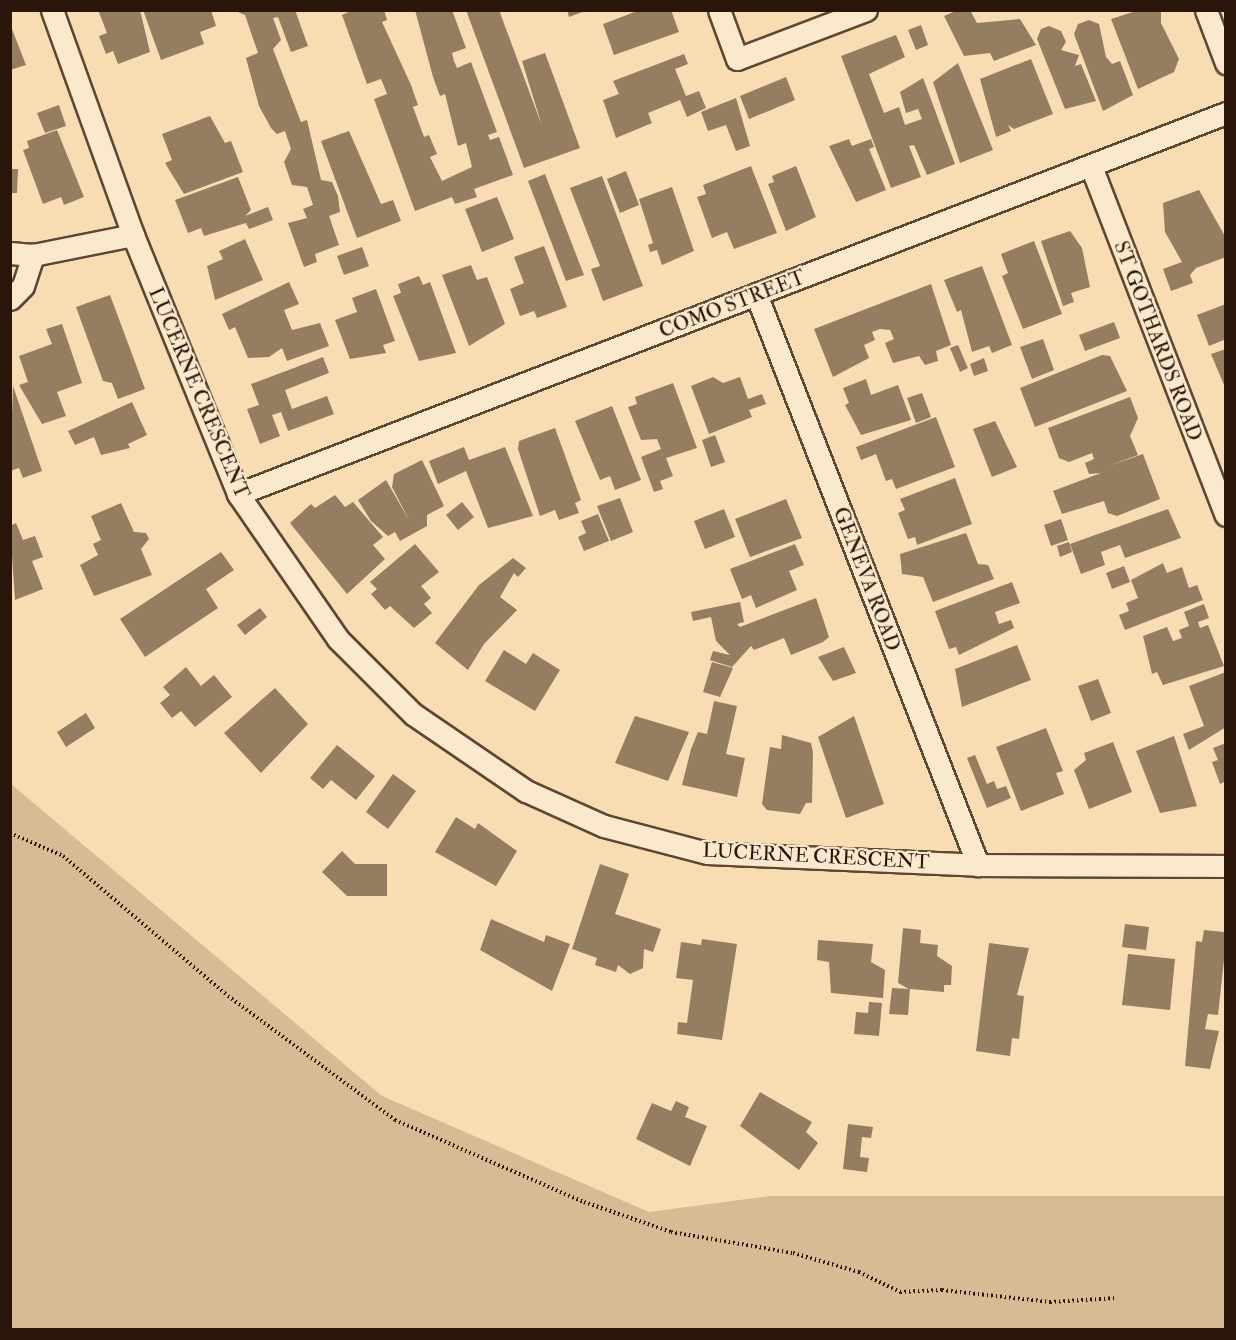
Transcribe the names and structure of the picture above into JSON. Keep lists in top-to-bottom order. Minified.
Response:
{"streets":{"street":["COMO STREET","ST GOTHARDS ROAD","LUCERNE CRESCENT","GENEVA ROAD"]},"crossings":[["COMO STREET","ST GOTHARDS ROAD"],["COMO STREET","LUCERNE CRESCENT"],["COMO STREET","GENEVA ROAD"],["LUCERNE CRESCENT","GENEVA ROAD"]]}
